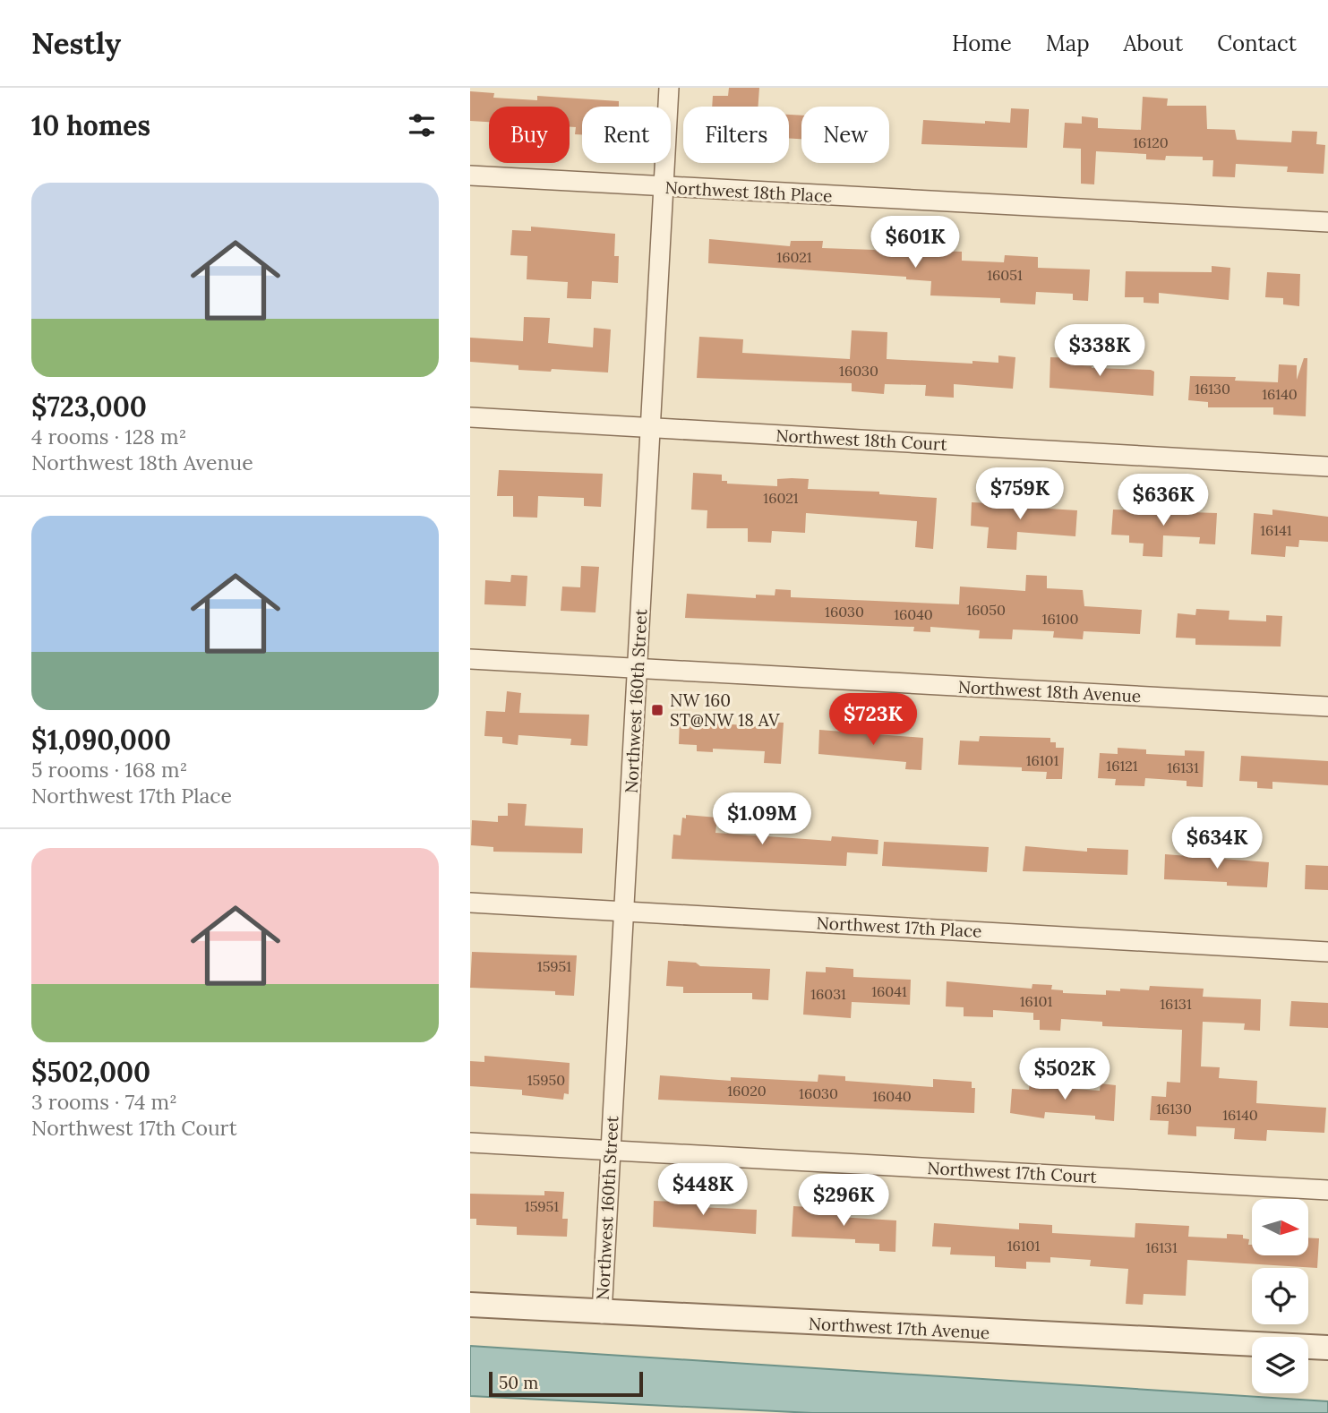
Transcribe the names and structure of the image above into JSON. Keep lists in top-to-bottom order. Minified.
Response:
{"streets":{"street":["Northwest 18th Place","Northwest 18th Court","Northwest 18th Avenue","Northwest 160th Street","Northwest 17th Place","Northwest 17th Court","Northwest 17th Avenue"]},"crossings":[["Northwest 18th Place","Northwest 160th Street"],["Northwest 18th Court","Northwest 160th Street"],["Northwest 18th Avenue","Northwest 160th Street"],["Northwest 160th Street","Northwest 17th Place"],["Northwest 160th Street","Northwest 17th Court"],["Northwest 160th Street","Northwest 17th Avenue"]],"places":{"transit":["NW 160 ST@NW 18 AV"]},"house_numbers":["16120","16021","16051","16030","16130","16140","16021","16141","16050","16030","16040","16100","16101","16121","16131","15951","16041","16031","16101","16131","15950","16020","16030","16040","16130","16140","15951","16101","16131"],"scale_bar":"50 m","north":"right","page":{"header":"Nestly","nav":["Home","Map","About","Contact"],"heading":"10 homes","chip":["Buy","Rent","Filters","New"],"list":[{"name":"$723,000","note":"4 rooms · 128 m² · Northwest 18th Avenue"},{"name":"$1,090,000","note":"5 rooms · 168 m² · Northwest 17th Place"},{"name":"$502,000","note":"3 rooms · 74 m² · Northwest 17th Court"}],"price":["$601K","$338K","$759K","$636K","$723K","$1.09M","$634K","$502K","$448K","$296K"],"scale":"50 m"}}
